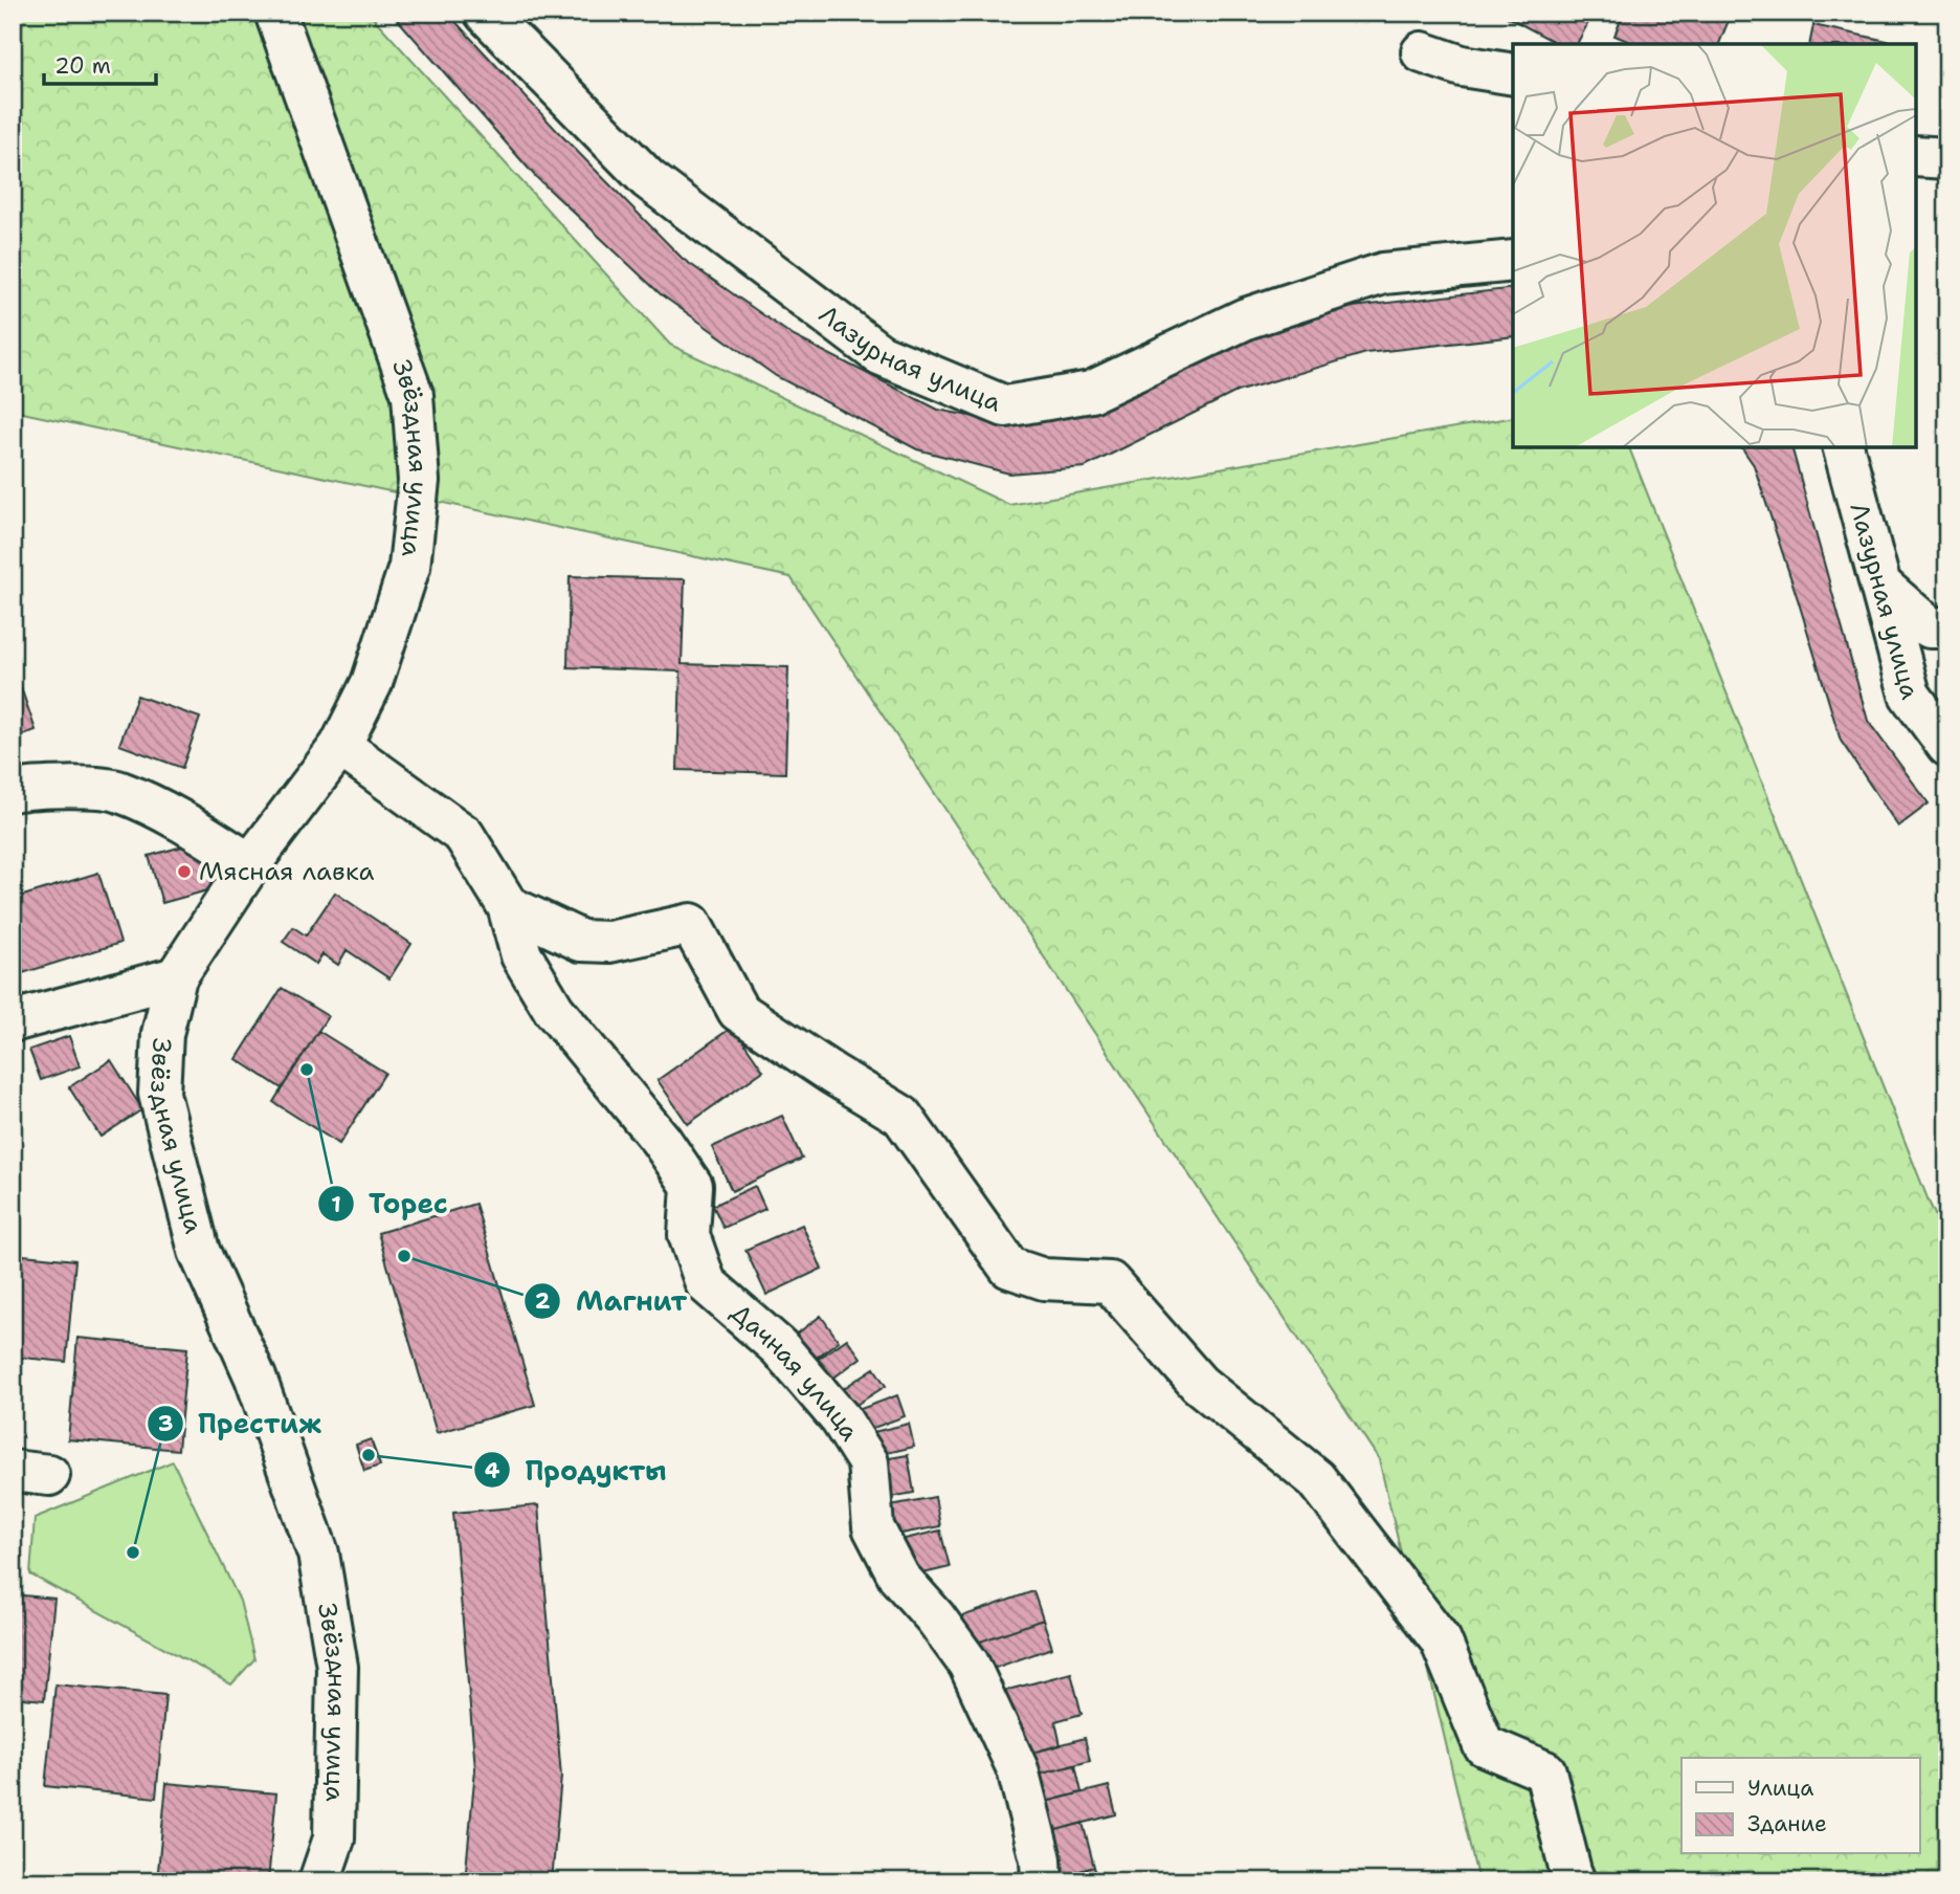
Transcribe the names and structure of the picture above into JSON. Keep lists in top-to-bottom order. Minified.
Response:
{"streets":{"street":["Лазурная улица","Звёздная улица","Дачная улица"]},"crossings":[["Звёздная улица","Дачная улица"]],"places":["Мясная лавка","Торес","Магнит","Продукты","Престиж"],"legend":["Улица","Здание"],"scale_bar":"20 m"}
